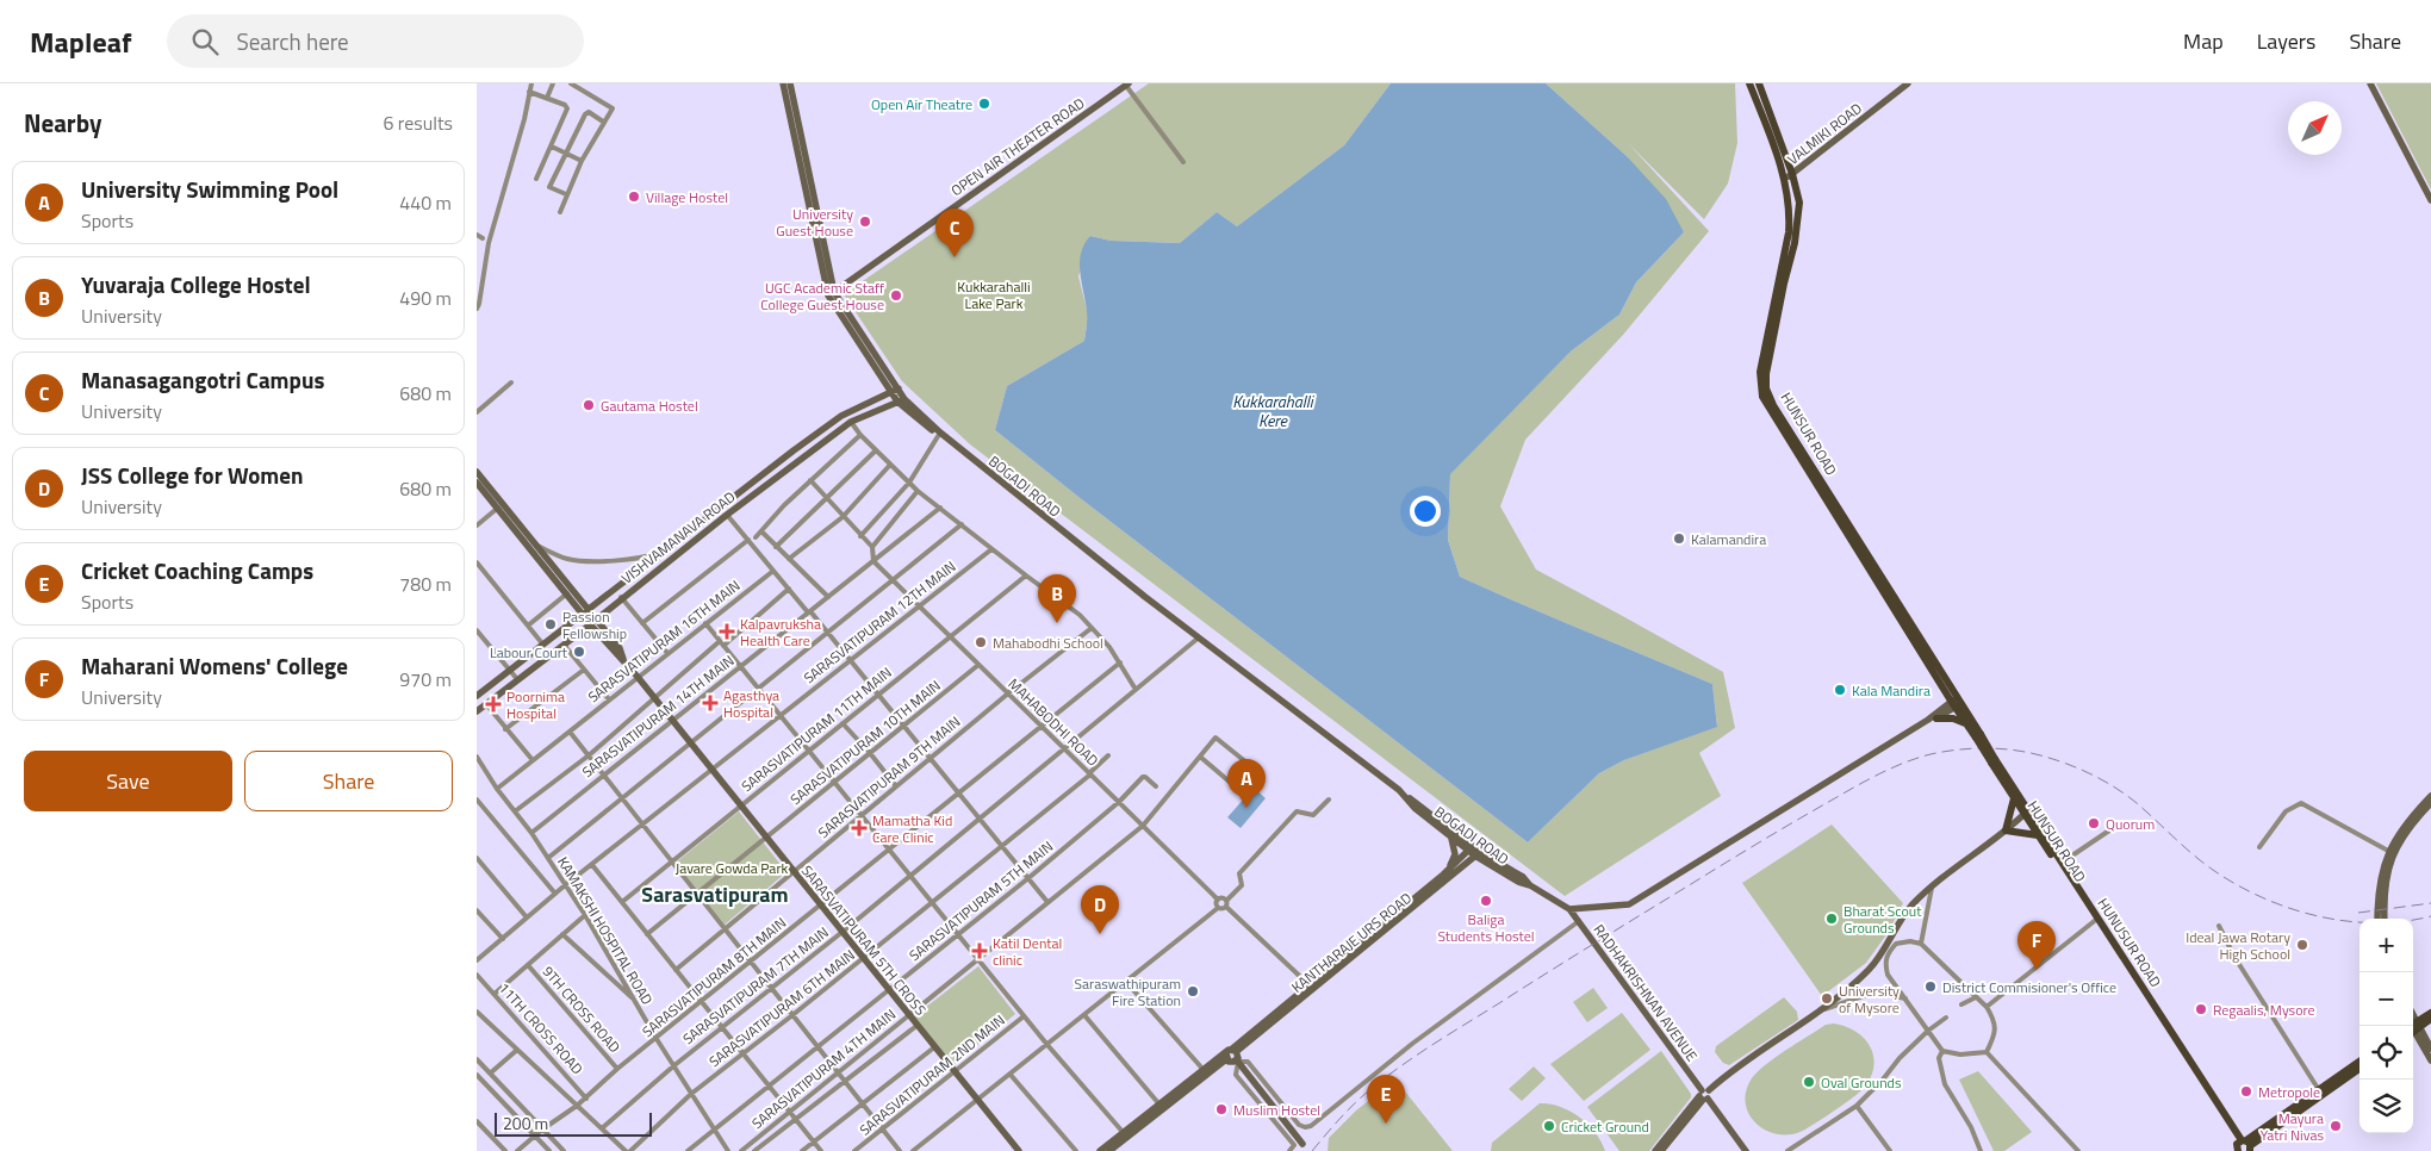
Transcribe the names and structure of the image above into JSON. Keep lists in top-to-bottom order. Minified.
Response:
{"streets":{"main road":["HUNSUR ROAD","HUNUSUR ROAD"],"street":["VALMIKI ROAD","OPEN AIR THEATER ROAD","BOGADI ROAD","VISHVAMANAVA ROAD","SARASVATIPURAM 12TH MAIN","SARASVATIPURAM 16TH MAIN","SARASVATIPURAM 14TH MAIN","MAHABODHI ROAD","SARASVATIPURAM 11TH MAIN","SARASVATIPURAM 10TH MAIN","SARASVATIPURAM 9TH MAIN","SARASVATIPURAM 5TH MAIN","KAMAKSHI HOSPITAL ROAD","SARASVATIPURAM 5TH CROSS","KANTHARAJE URS ROAD","SARASVATIPURAM 8TH MAIN","SARASVATIPURAM 7TH MAIN","RADHAKRISHNAN AVENUE","SARASVATIPURAM 6TH MAIN","9TH CROSS ROAD","11TH CROSS ROAD","SARASVATIPURAM 4TH MAIN","SARASVATIPURAM 2ND MAIN"]},"crossings":[["VALMIKI ROAD","HUNSUR ROAD"],["OPEN AIR THEATER ROAD","BOGADI ROAD"],["HUNSUR ROAD","HUNUSUR ROAD"],["BOGADI ROAD","VISHVAMANAVA ROAD"],["BOGADI ROAD","KANTHARAJE URS ROAD"],["BOGADI ROAD","SARASVATIPURAM 7TH MAIN"],["BOGADI ROAD","RADHAKRISHNAN AVENUE"],["VISHVAMANAVA ROAD","SARASVATIPURAM 5TH CROSS"],["SARASVATIPURAM 12TH MAIN","MAHABODHI ROAD"],["SARASVATIPURAM 12TH MAIN","KAMAKSHI HOSPITAL ROAD"],["SARASVATIPURAM 12TH MAIN","SARASVATIPURAM 5TH CROSS"],["SARASVATIPURAM 16TH MAIN","KAMAKSHI HOSPITAL ROAD"],["SARASVATIPURAM 16TH MAIN","SARASVATIPURAM 5TH CROSS"],["SARASVATIPURAM 14TH MAIN","MAHABODHI ROAD"],["SARASVATIPURAM 14TH MAIN","KAMAKSHI HOSPITAL ROAD"],["SARASVATIPURAM 14TH MAIN","SARASVATIPURAM 5TH CROSS"],["MAHABODHI ROAD","SARASVATIPURAM 11TH MAIN"],["MAHABODHI ROAD","SARASVATIPURAM 10TH MAIN"],["MAHABODHI ROAD","SARASVATIPURAM 9TH MAIN"],["MAHABODHI ROAD","SARASVATIPURAM 5TH MAIN"],["MAHABODHI ROAD","SARASVATIPURAM 8TH MAIN"],["MAHABODHI ROAD","SARASVATIPURAM 7TH MAIN"],["MAHABODHI ROAD","SARASVATIPURAM 6TH MAIN"],["MAHABODHI ROAD","SARASVATIPURAM 4TH MAIN"],["SARASVATIPURAM 11TH MAIN","SARASVATIPURAM 5TH CROSS"],["SARASVATIPURAM 10TH MAIN","SARASVATIPURAM 5TH CROSS"],["SARASVATIPURAM 9TH MAIN","SARASVATIPURAM 5TH CROSS"],["SARASVATIPURAM 5TH MAIN","KAMAKSHI HOSPITAL ROAD"],["SARASVATIPURAM 5TH MAIN","SARASVATIPURAM 5TH CROSS"],["KAMAKSHI HOSPITAL ROAD","SARASVATIPURAM 8TH MAIN"],["KAMAKSHI HOSPITAL ROAD","SARASVATIPURAM 7TH MAIN"],["KAMAKSHI HOSPITAL ROAD","SARASVATIPURAM 6TH MAIN"],["SARASVATIPURAM 5TH CROSS","SARASVATIPURAM 8TH MAIN"],["SARASVATIPURAM 5TH CROSS","SARASVATIPURAM 7TH MAIN"],["SARASVATIPURAM 5TH CROSS","SARASVATIPURAM 6TH MAIN"],["SARASVATIPURAM 5TH CROSS","SARASVATIPURAM 4TH MAIN"],["SARASVATIPURAM 5TH CROSS","SARASVATIPURAM 2ND MAIN"],["SARASVATIPURAM 8TH MAIN","9TH CROSS ROAD"],["SARASVATIPURAM 8TH MAIN","11TH CROSS ROAD"]],"districts":["Sarasvatipuram"],"water":["Kukkarahalli Kere"],"parks":["Kukkarahalli Lake Park","Javare Gowda Park"],"places":{"other":["Open Air Theatre","Village Hostel","University Guest House","UGC Academic Staff College Guest House","Gautama Hostel","Kalamandira","Passion Fellowship","Mahabodhi School","Labour Court","Kala Mandira","Quorum","Baliga Students Hostel","Bharat Scout Grounds","Ideal Jawa Rotary High School","District Commisioner's Office","Saraswathipuram Fire Station","University of Mysore","Regaalis, Mysore","Oval Grounds","Metropole","Muslim Hostel","Cricket Ground","Mayura Yatri Nivas"],"health":["Kalpavruksha Health Care","Agasthya Hospital","Poornima Hospital","Mamatha Kid Care Clinic","Katil Dental clinic"]},"scale_bar":"200 m","north":"top right","page":{"header":"Mapleaf","search":"Search here","nav":["Map","Layers","Share"],"heading":["Nearby","6 results"],"list":[{"mark":"A","name":"University Swimming Pool","note":"Sports","value":"440 m"},{"mark":"B","name":"Yuvaraja College Hostel","note":"University","value":"490 m"},{"mark":"C","name":"Manasagangotri Campus","note":"University","value":"680 m"},{"mark":"D","name":"JSS College for Women","note":"University","value":"680 m"},{"mark":"E","name":"Cricket Coaching Camps","note":"Sports","value":"780 m"},{"mark":"F","name":"Maharani Womens' College","note":"University","value":"970 m"}],"pins":["C","B","A","D","F","E"],"buttons":["Save","Share"],"map_buttons":["+","−"],"scale":"200 m"}}
